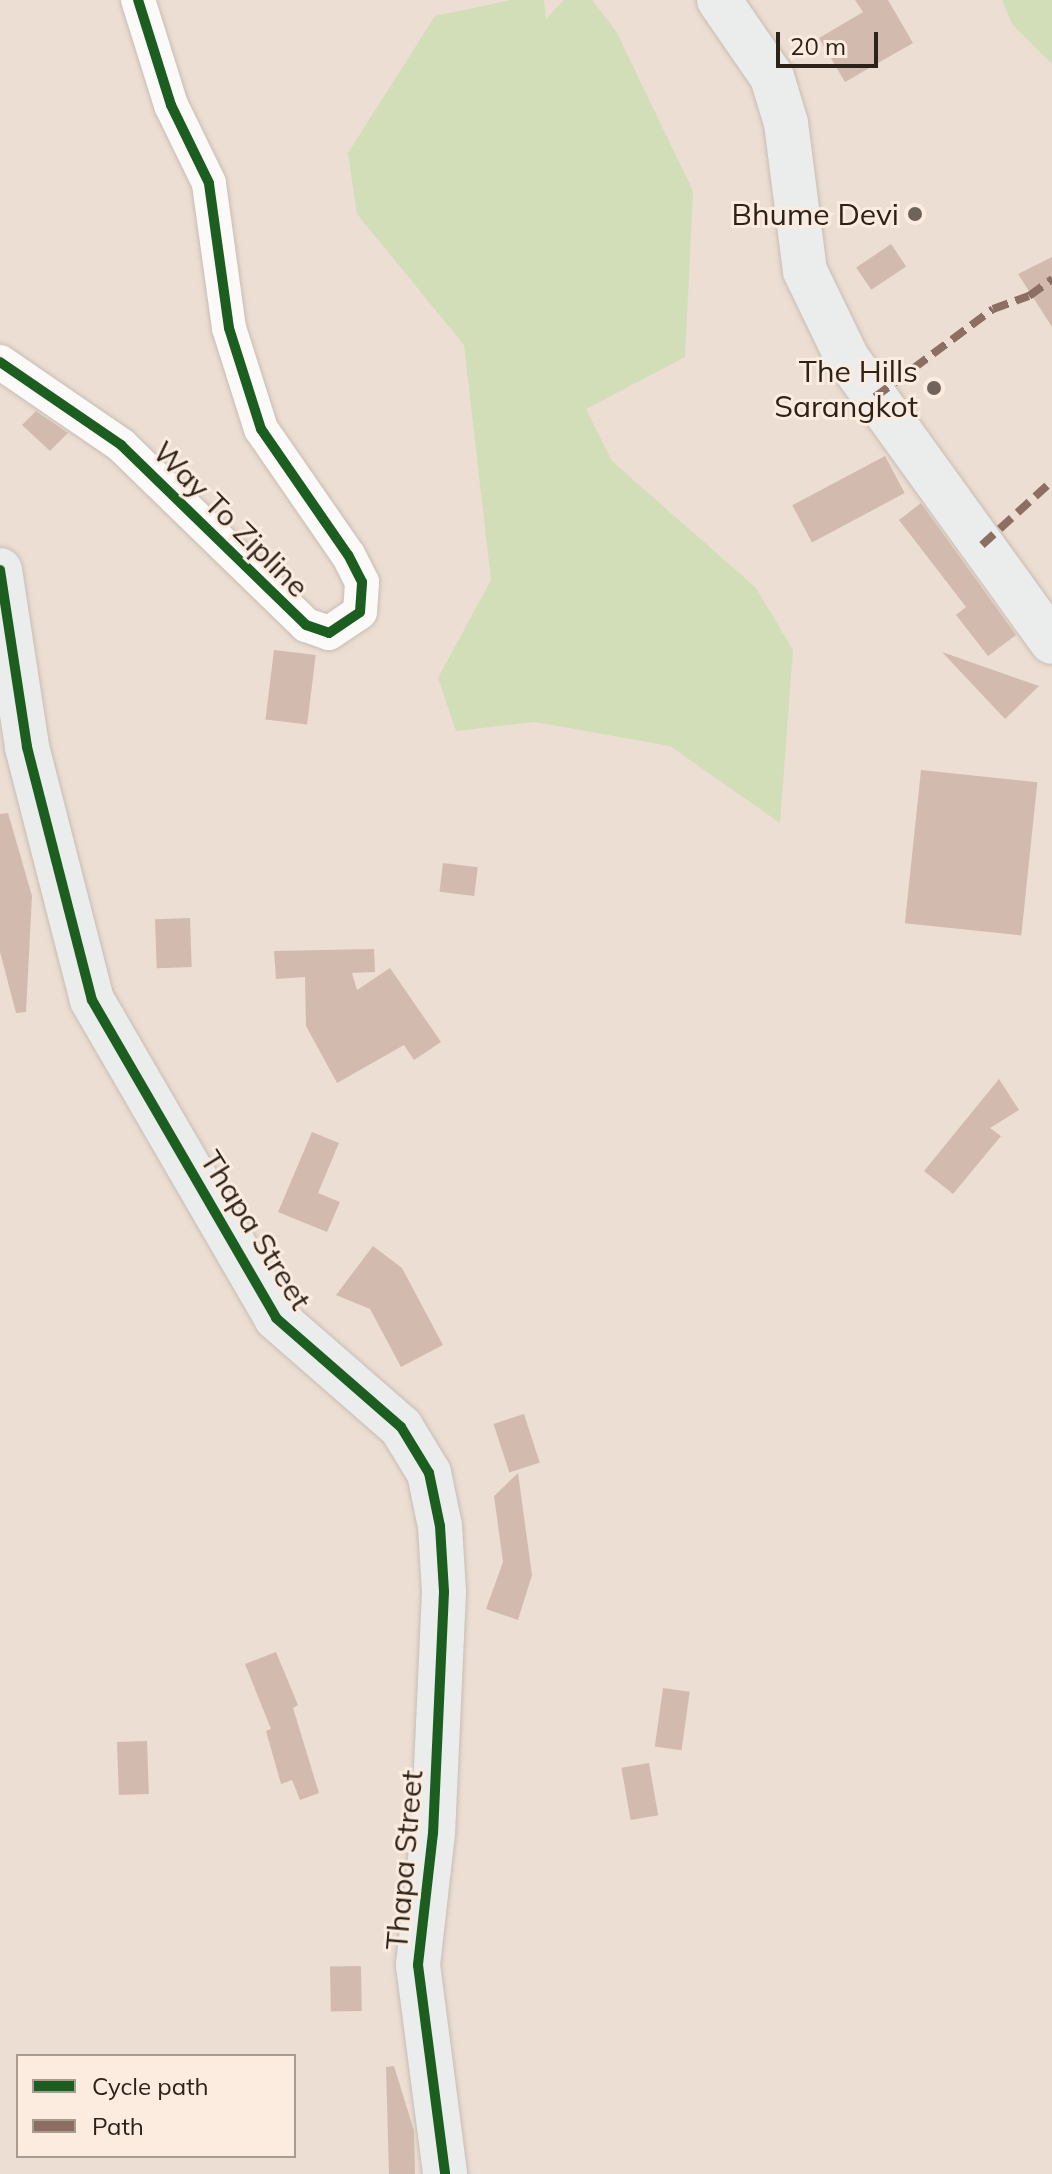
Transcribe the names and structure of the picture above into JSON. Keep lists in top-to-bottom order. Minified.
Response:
{"streets":{"street":["Way To Zipline","Thapa Street"]},"places":["Bhume Devi","The Hills Sarangkot"],"legend":["Cycle path","Path"],"scale_bar":"20 m"}
